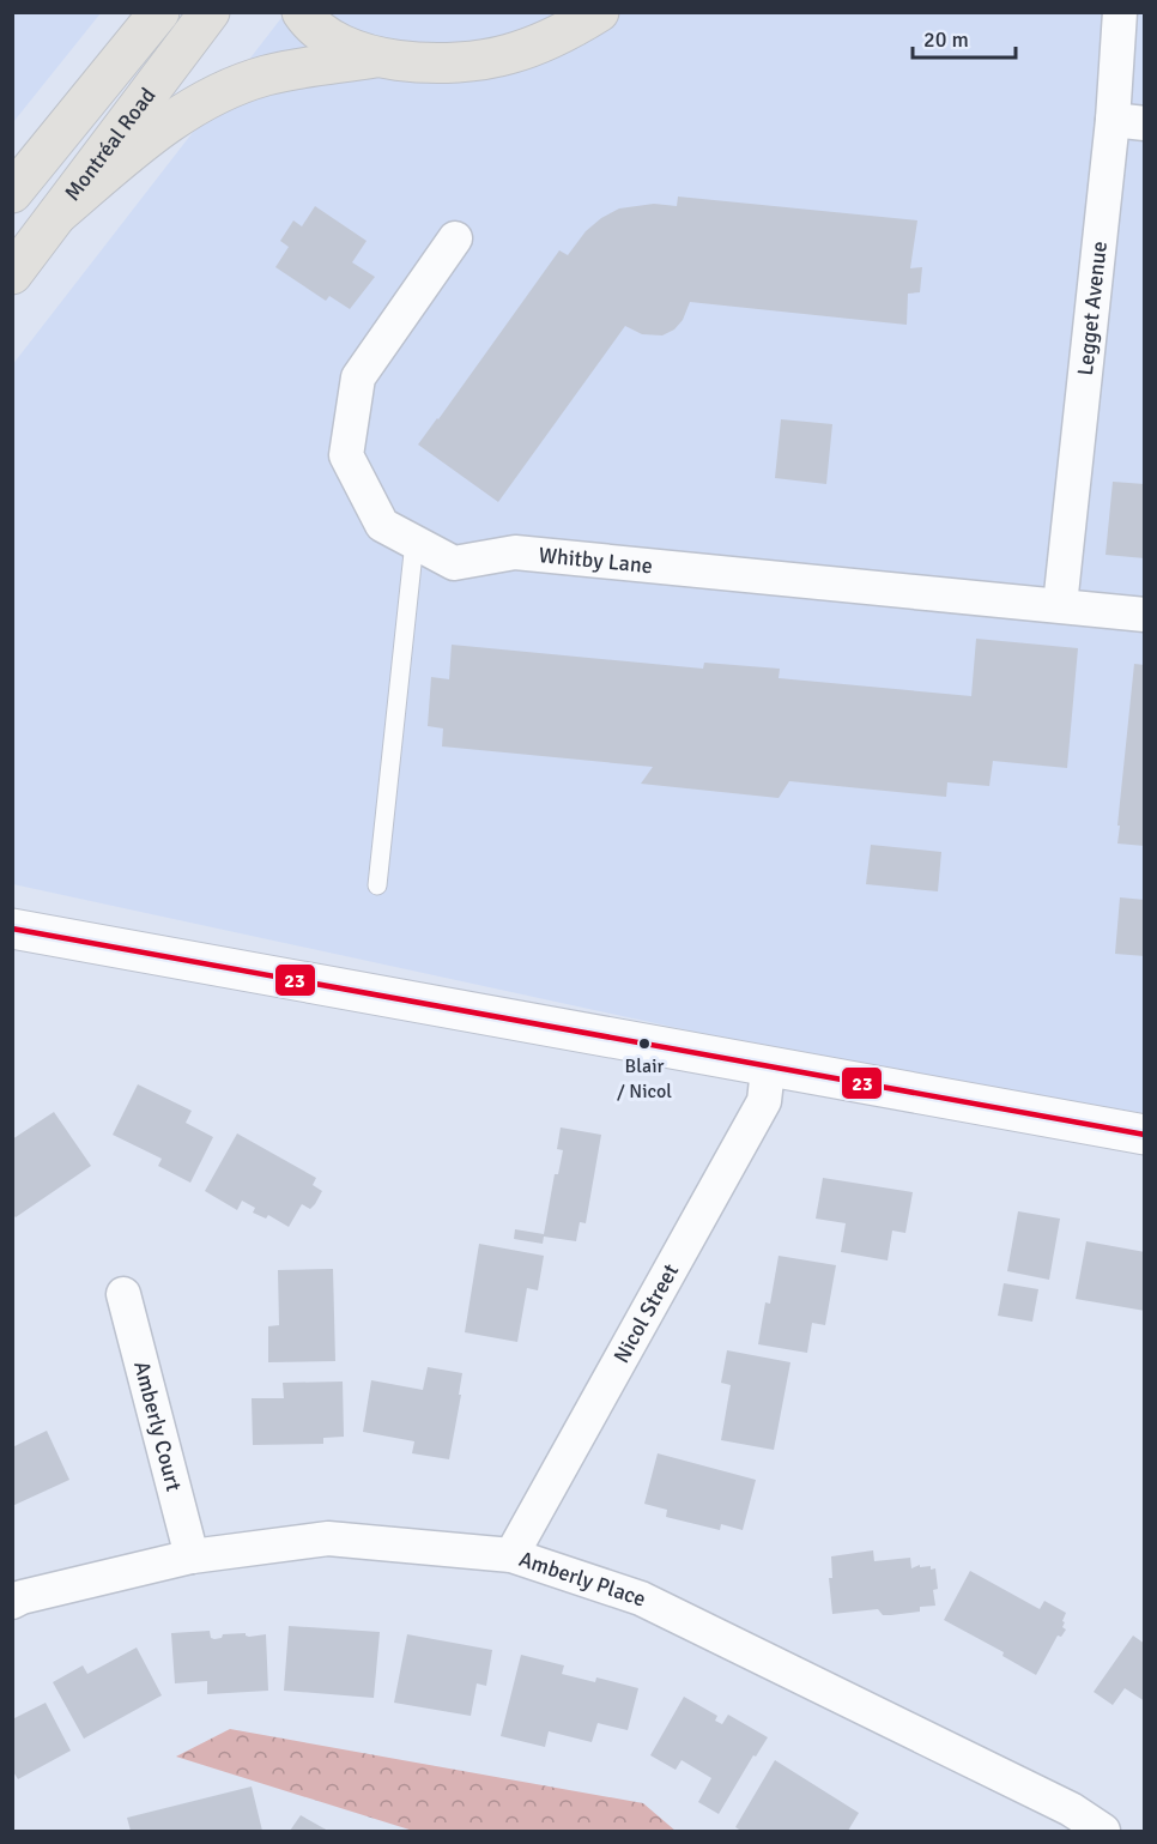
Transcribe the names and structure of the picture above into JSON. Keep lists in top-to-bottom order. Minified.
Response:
{"streets":{"main road":["Montréal Road"],"street":["Legget Avenue","Whitby Lane","Nicol Street","Amberly Court","Amberly Place"]},"crossings":[["Legget Avenue","Whitby Lane"],["Nicol Street","Amberly Place"],["Amberly Court","Amberly Place"]],"places":["Blair / Nicol"],"lines":["transit line 23"],"scale_bar":"20 m"}
